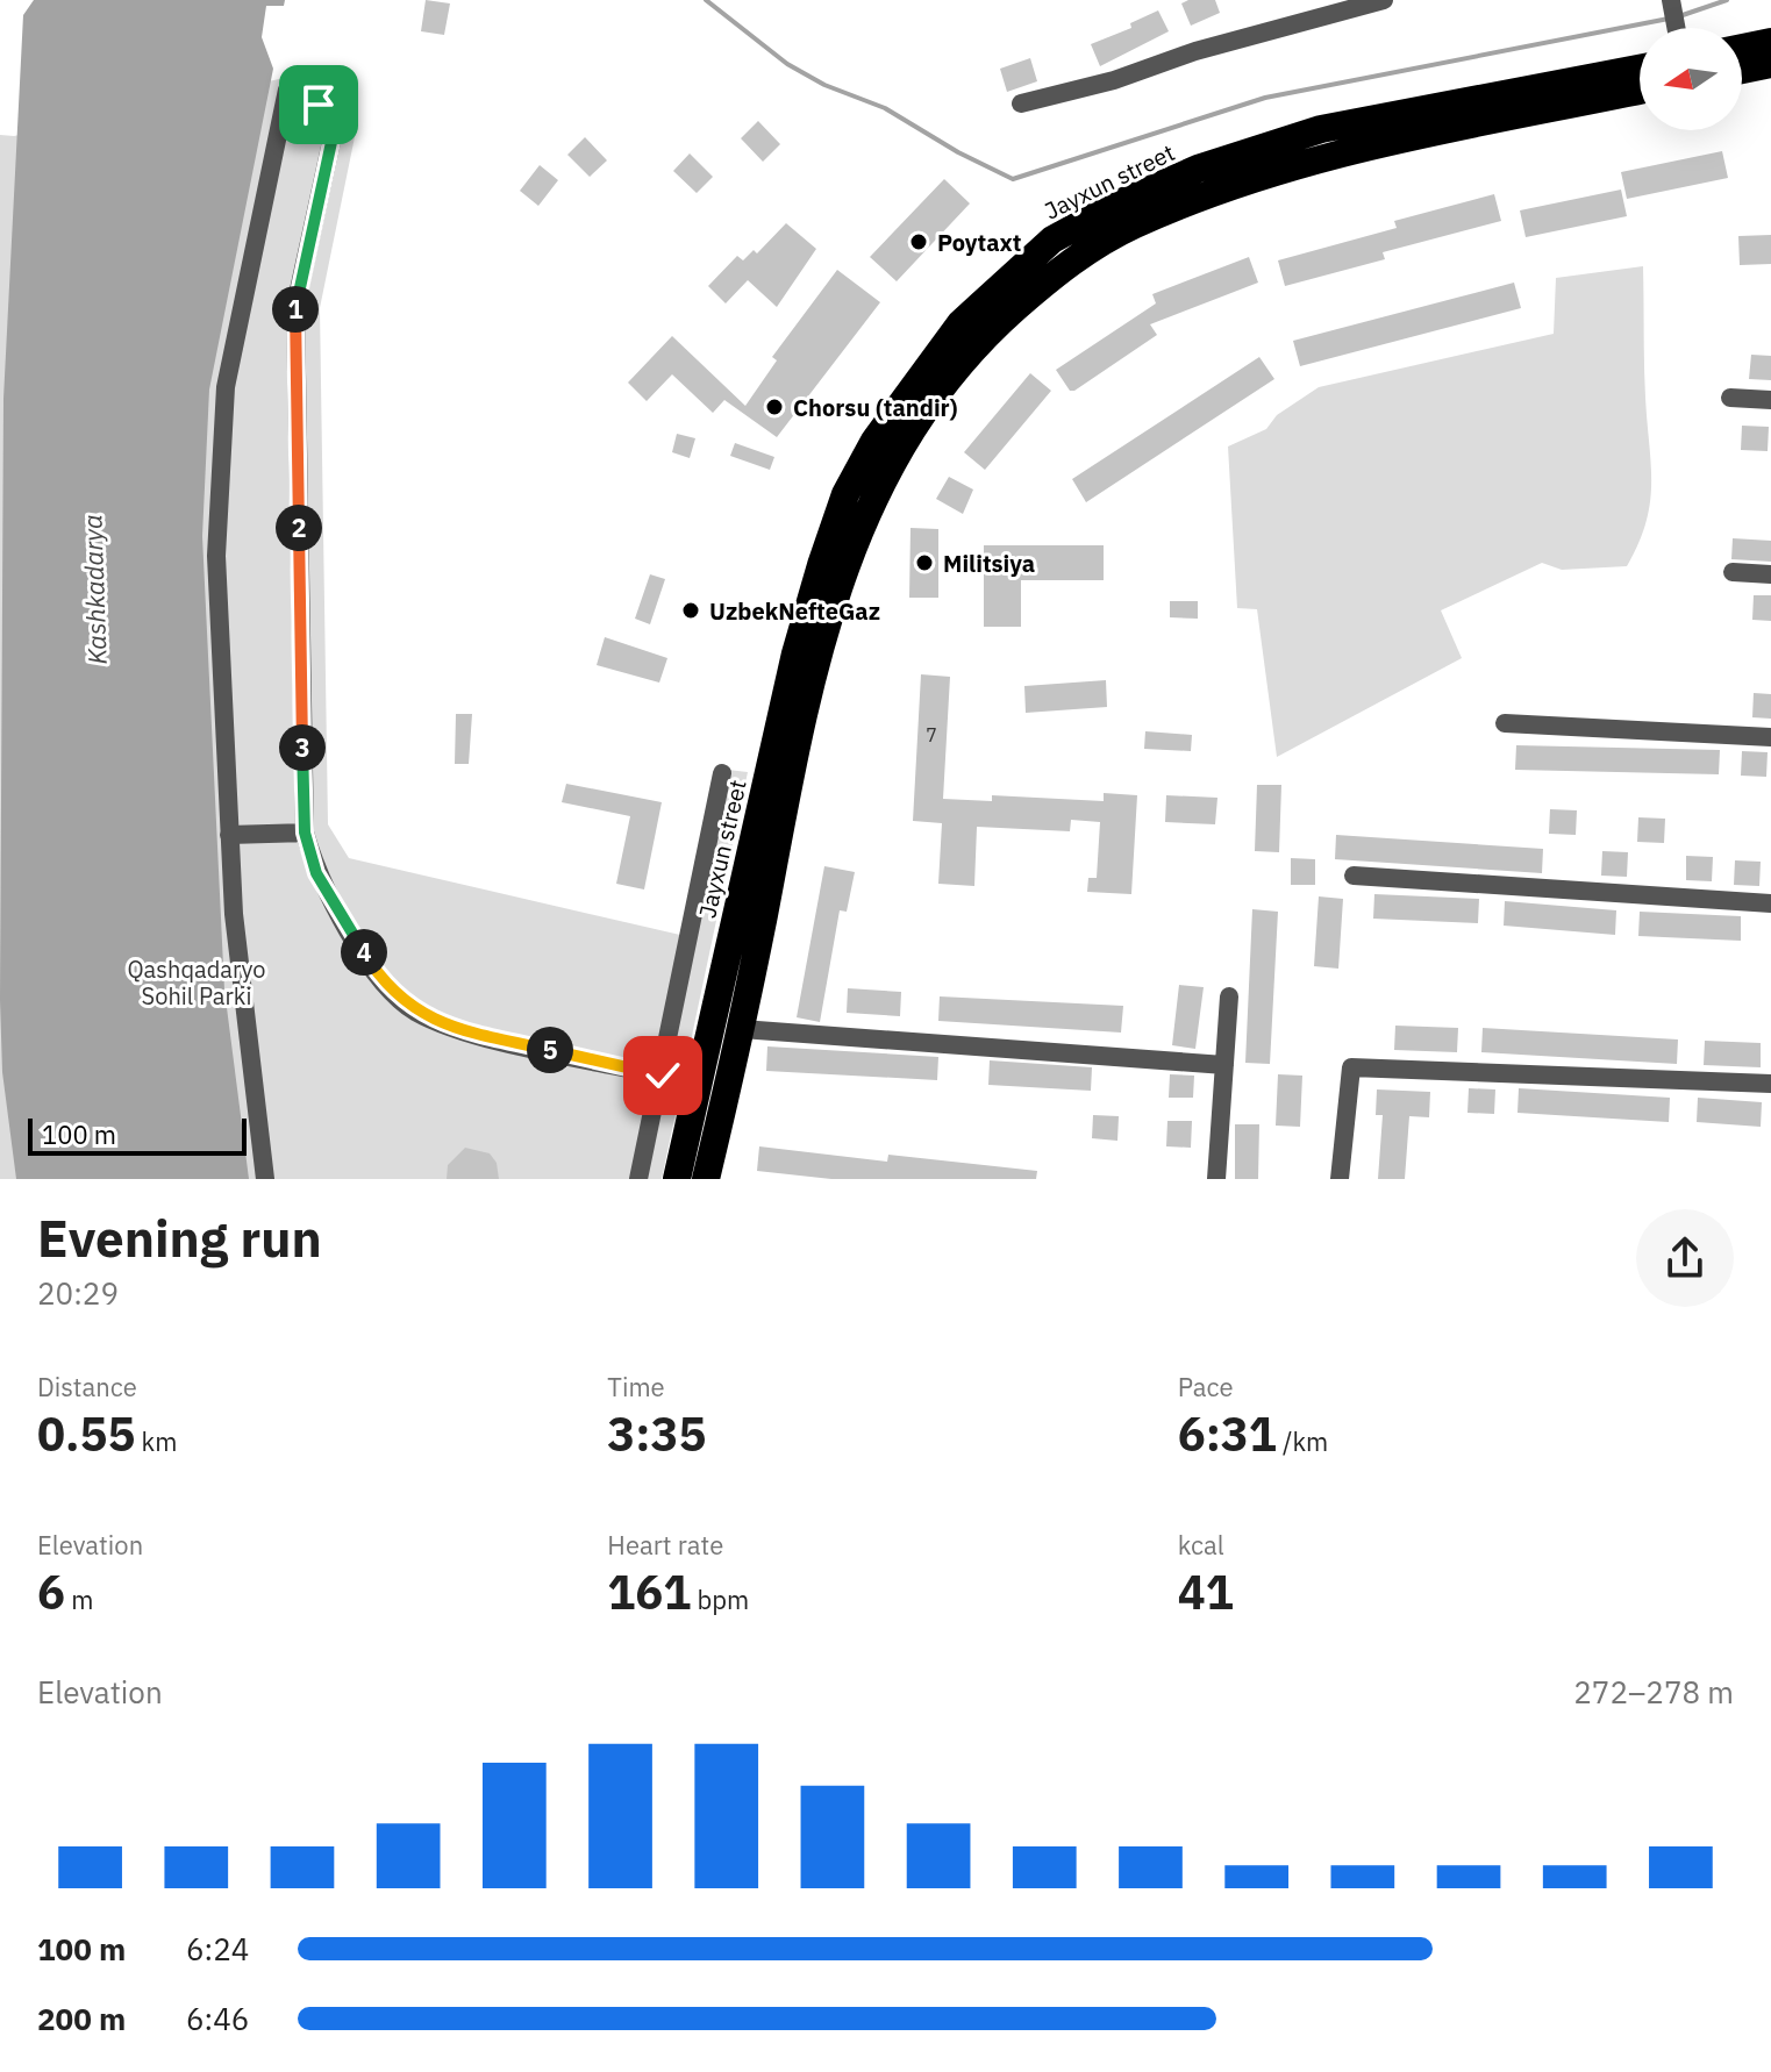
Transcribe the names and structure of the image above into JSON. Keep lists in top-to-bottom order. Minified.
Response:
{"streets":{"highway":["Jayxun street"]},"water":["Kashkadarya"],"parks":["Qashqadaryo Sohil Parki"],"places":["Poytaxt","Chorsu (tandir)","Militsiya","UzbekNefteGaz"],"house_numbers":["7"],"scale_bar":"100 m","north":"left","page":{"pins":["1","2","3","4","5"],"scale":"100 m","heading":["Evening run","20:29"],"stats":[["Distance","0.55 km"],["Time","3:35"],["Pace","6:31 /km"],["Elevation","6 m"],["Heart rate","161 bpm"],["kcal","41"]],"chart":["Elevation","272–278 m"],"list":[{"name":"100 m","note":"6:24"},{"name":"200 m","note":"6:46"}]}}
